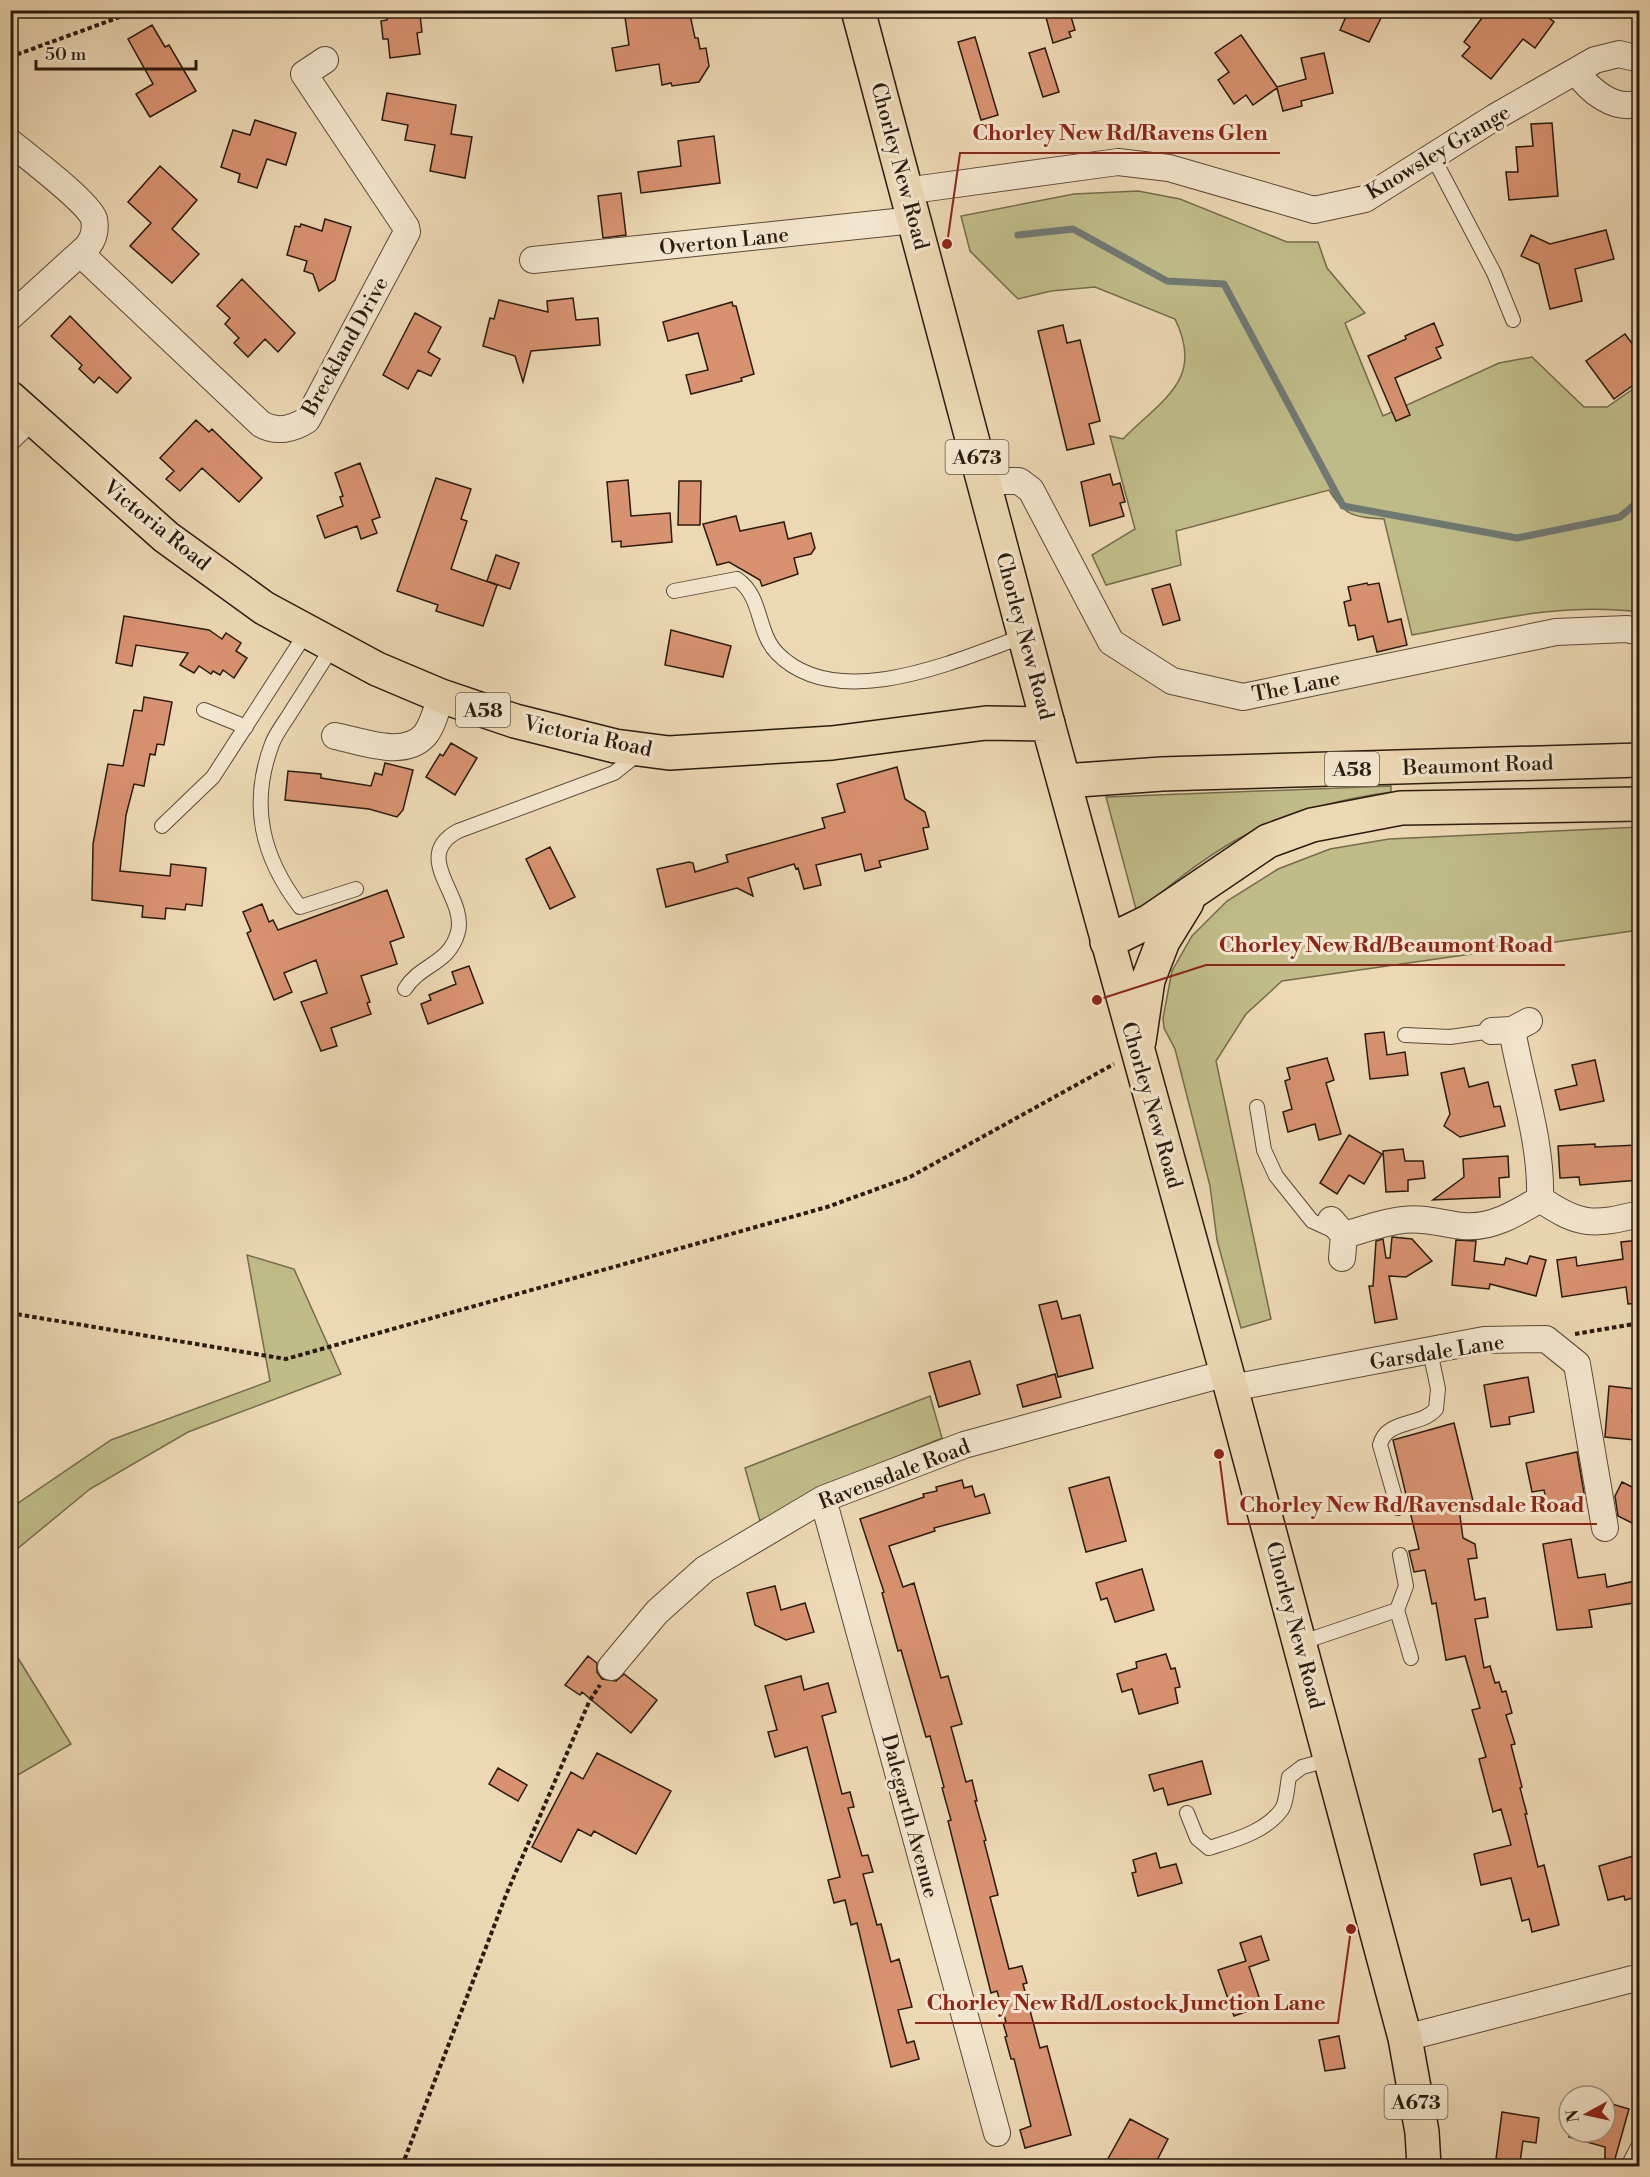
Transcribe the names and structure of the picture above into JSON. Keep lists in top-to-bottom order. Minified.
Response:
{"streets":{"main road":["Chorley New Road","A673","Victoria Road","A58","Beaumont Road"],"street":["Knowsley Grange","Overton Lane","Breckland Drive","The Lane","Garsdale Lane","Ravensdale Road","Dalegarth Avenue"]},"crossings":[["Knowsley Grange","Chorley New Road"],["Knowsley Grange","Overton Lane"],["Chorley New Road","Overton Lane"],["Chorley New Road","Victoria Road"],["Chorley New Road","The Lane"],["Chorley New Road","A58"],["Chorley New Road","Beaumont Road"],["Chorley New Road","Garsdale Lane"],["Chorley New Road","Ravensdale Road"],["A58","Beaumont Road"],["Garsdale Lane","Ravensdale Road"],["Ravensdale Road","Dalegarth Avenue"]],"places":["Chorley New Rd/Ravens Glen","Chorley New Rd/Beaumont Road","Chorley New Rd/Ravensdale Road","Chorley New Rd/Lostock Junction Lane"],"scale_bar":"50 m","north":"left"}
